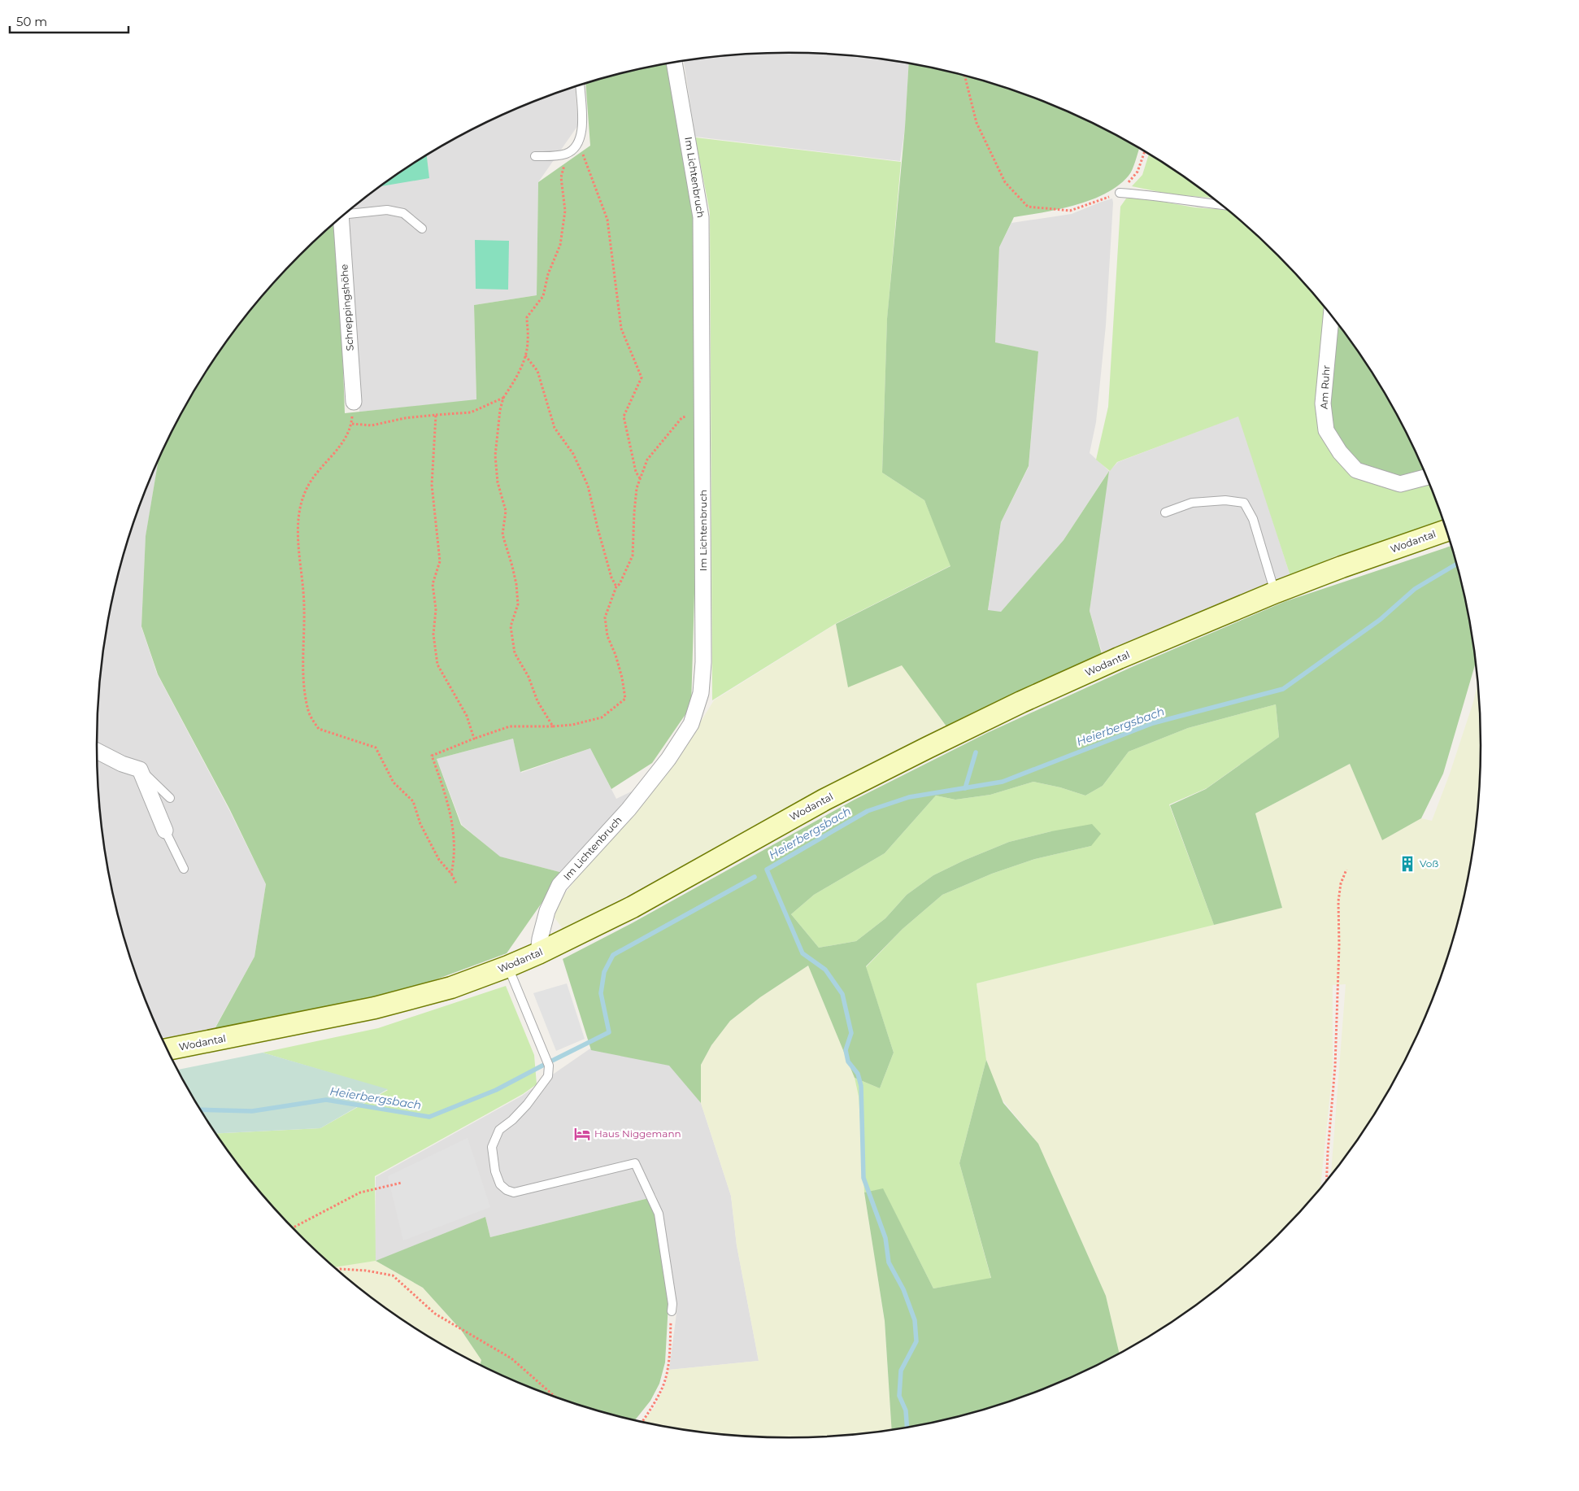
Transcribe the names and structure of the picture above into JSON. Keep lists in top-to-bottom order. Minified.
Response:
{"streets":{"main road":["Wodantal"],"street":["Im Lichtenbruch","Schreppingshöhe","Am Ruhr"]},"crossings":[["Im Lichtenbruch","Wodantal"]],"water":["Heierbergsbach"],"places":{"building":["Voß"],"hotel":["Haus Niggemann"]},"scale_bar":"50 m"}
